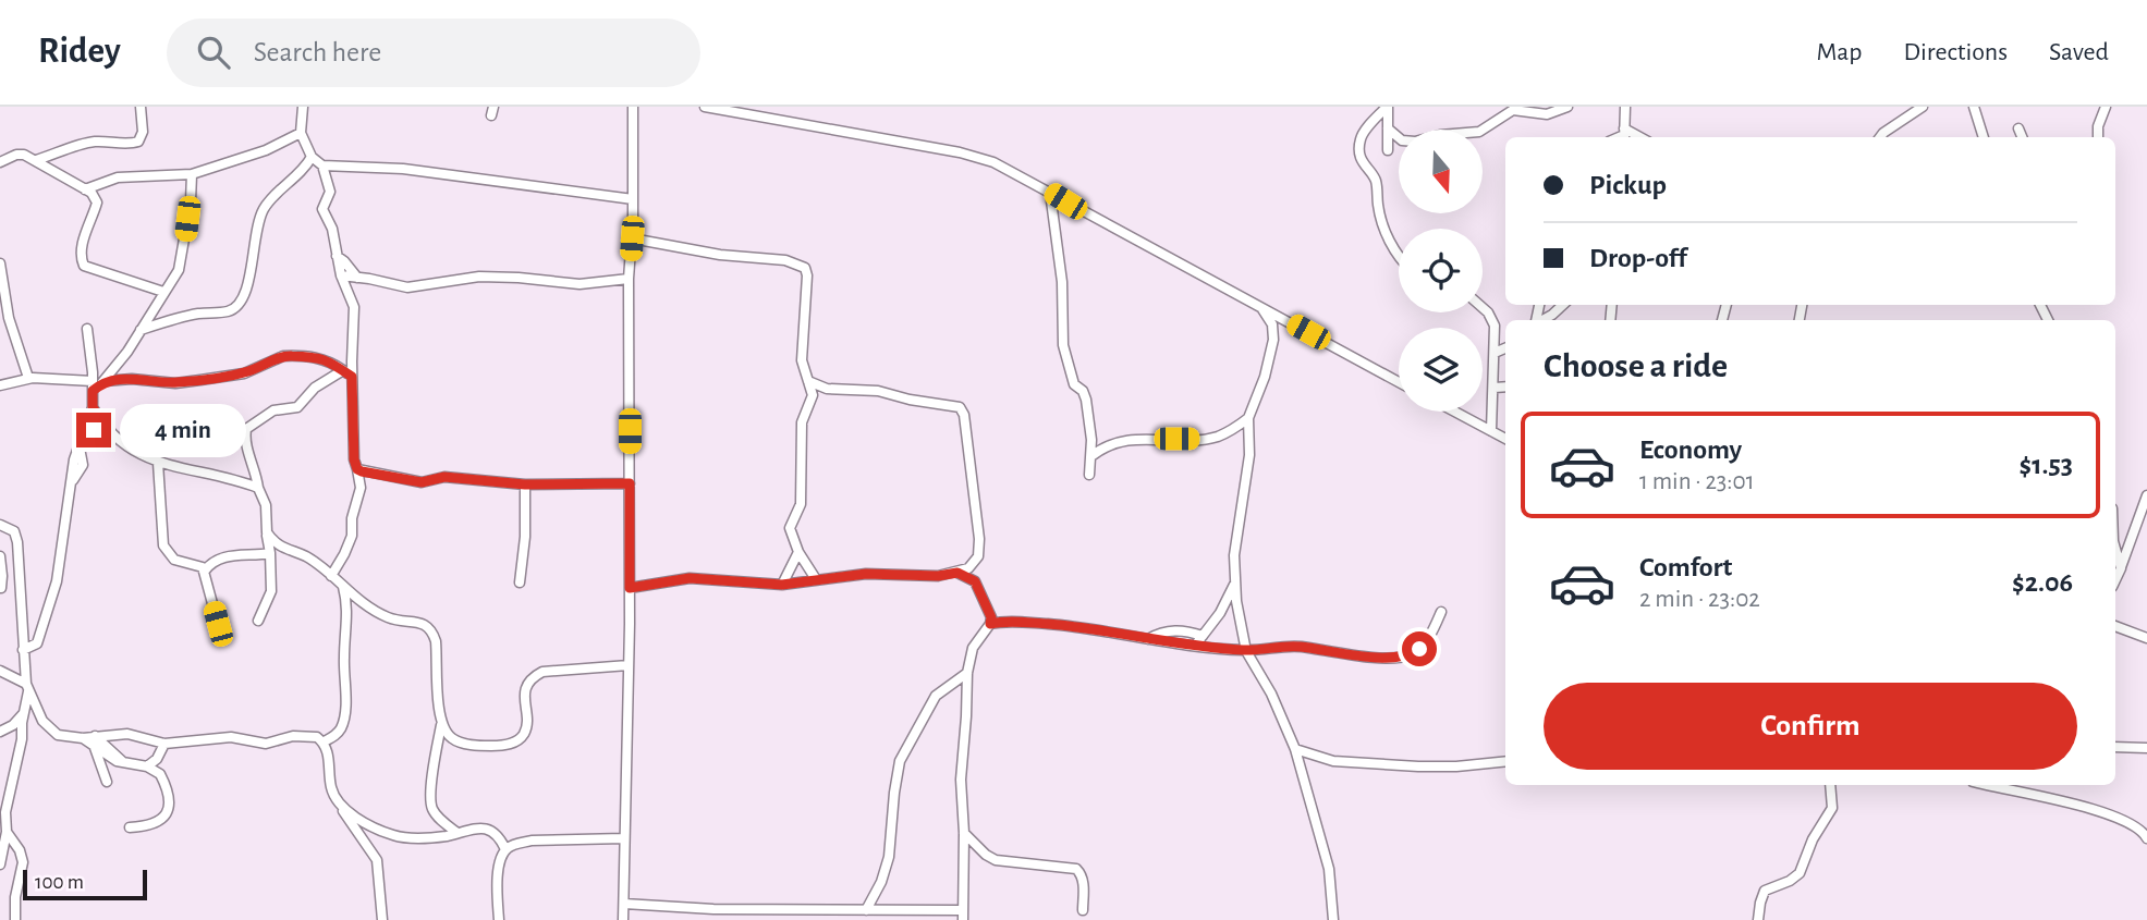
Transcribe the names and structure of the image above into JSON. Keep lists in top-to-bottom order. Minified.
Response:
{"scale_bar":"100 m","north":"bottom","page":{"header":"Ridey","search":"Search here","nav":["Map","Directions","Saved"],"banner":["Pickup","Drop-off"],"heading":"Choose a ride","bubble":"4 min","list":[{"name":"Economy","note":"1 min · 23:01","value":"$1.53"},{"name":"Comfort","note":"2 min · 23:02","value":"$2.06"}],"buttons":"Confirm","scale":"100 m"}}
